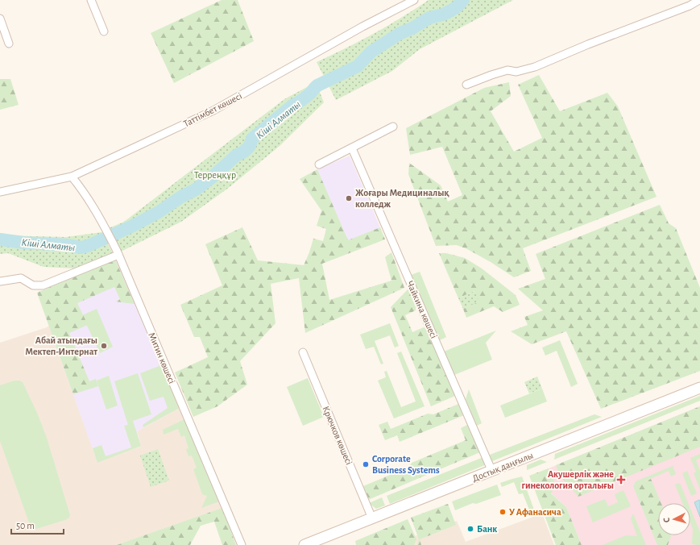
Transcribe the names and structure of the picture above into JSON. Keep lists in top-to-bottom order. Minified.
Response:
{"streets":{"main road":["Достық даңғылы"],"street":["Таттімбет көшесі","Чайкина көшесі","Митин көшесі","Крючков көшесі"]},"crossings":[["Таттімбет көшесі","Митин көшесі"],["Чайкина көшесі","Достық даңғылы"],["Крючков көшесі","Достық даңғылы"]],"water":["Кіші Алматы"],"parks":["Терреңқұр"],"places":{"other":["Жоғары Медициналық колледж","Абай атындағы Мектеп-Интернат","Corporate Business Systems","У Афанасича","Банк"],"health":["Акушерлік және гинекология орталығы"]},"scale_bar":"50 m","north":"left"}
